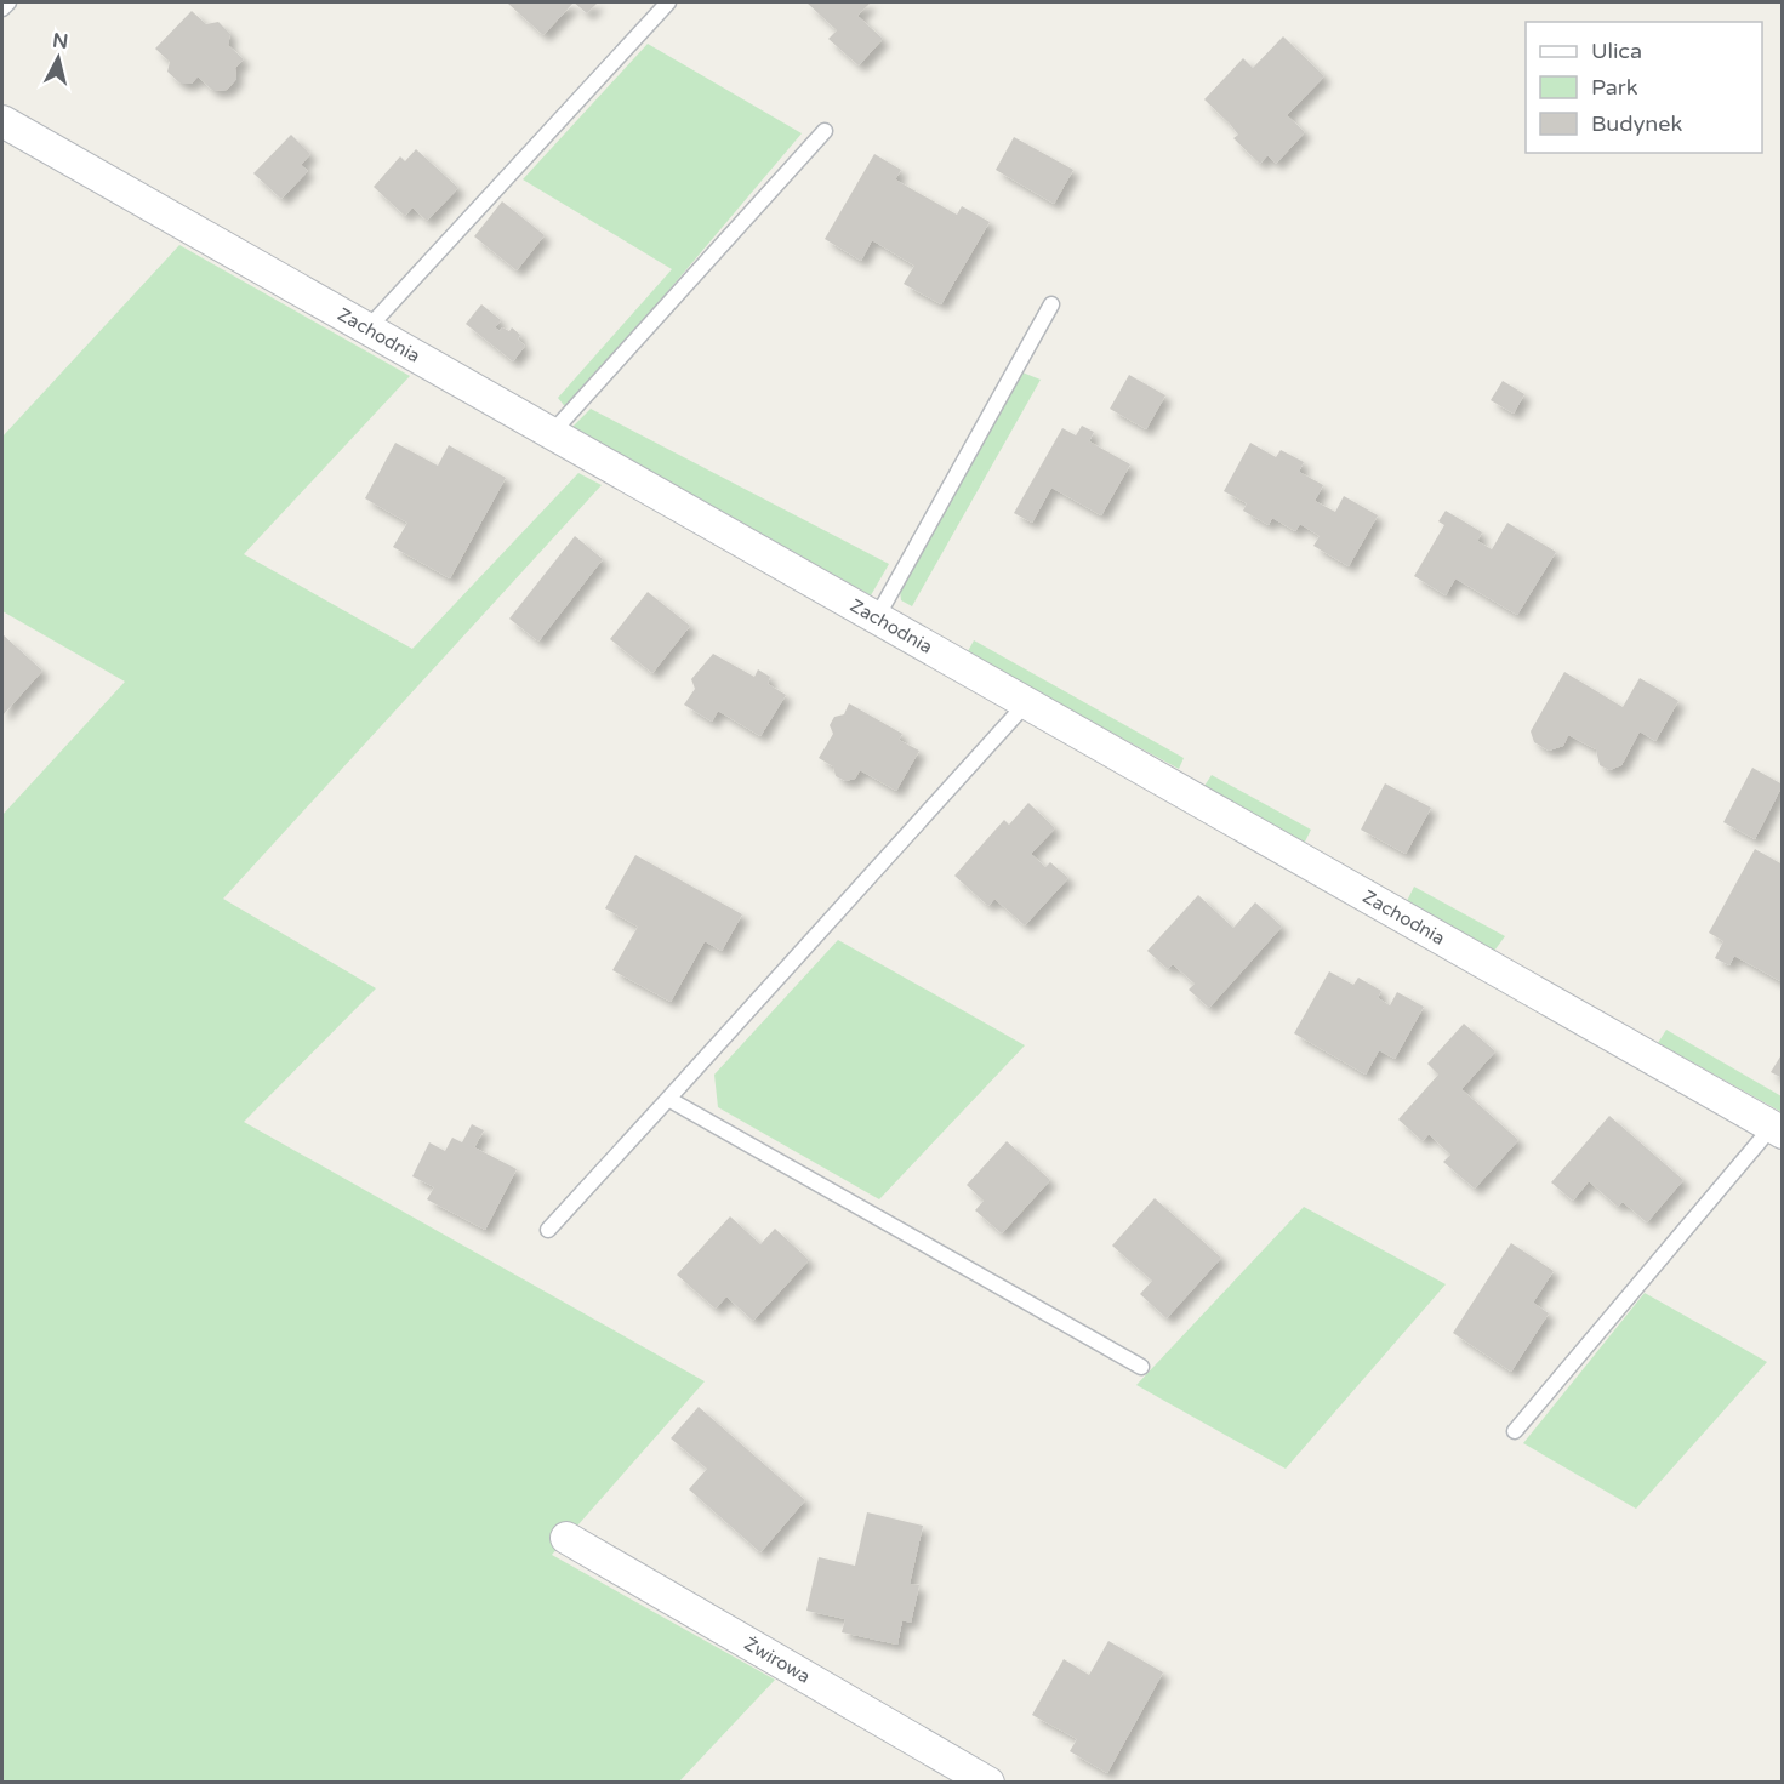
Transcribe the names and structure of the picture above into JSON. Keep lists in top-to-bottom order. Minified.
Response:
{"streets":{"street":["Zachodnia","Żwirowa"]},"legend":["Ulica","Park","Budynek"],"north":"top"}
